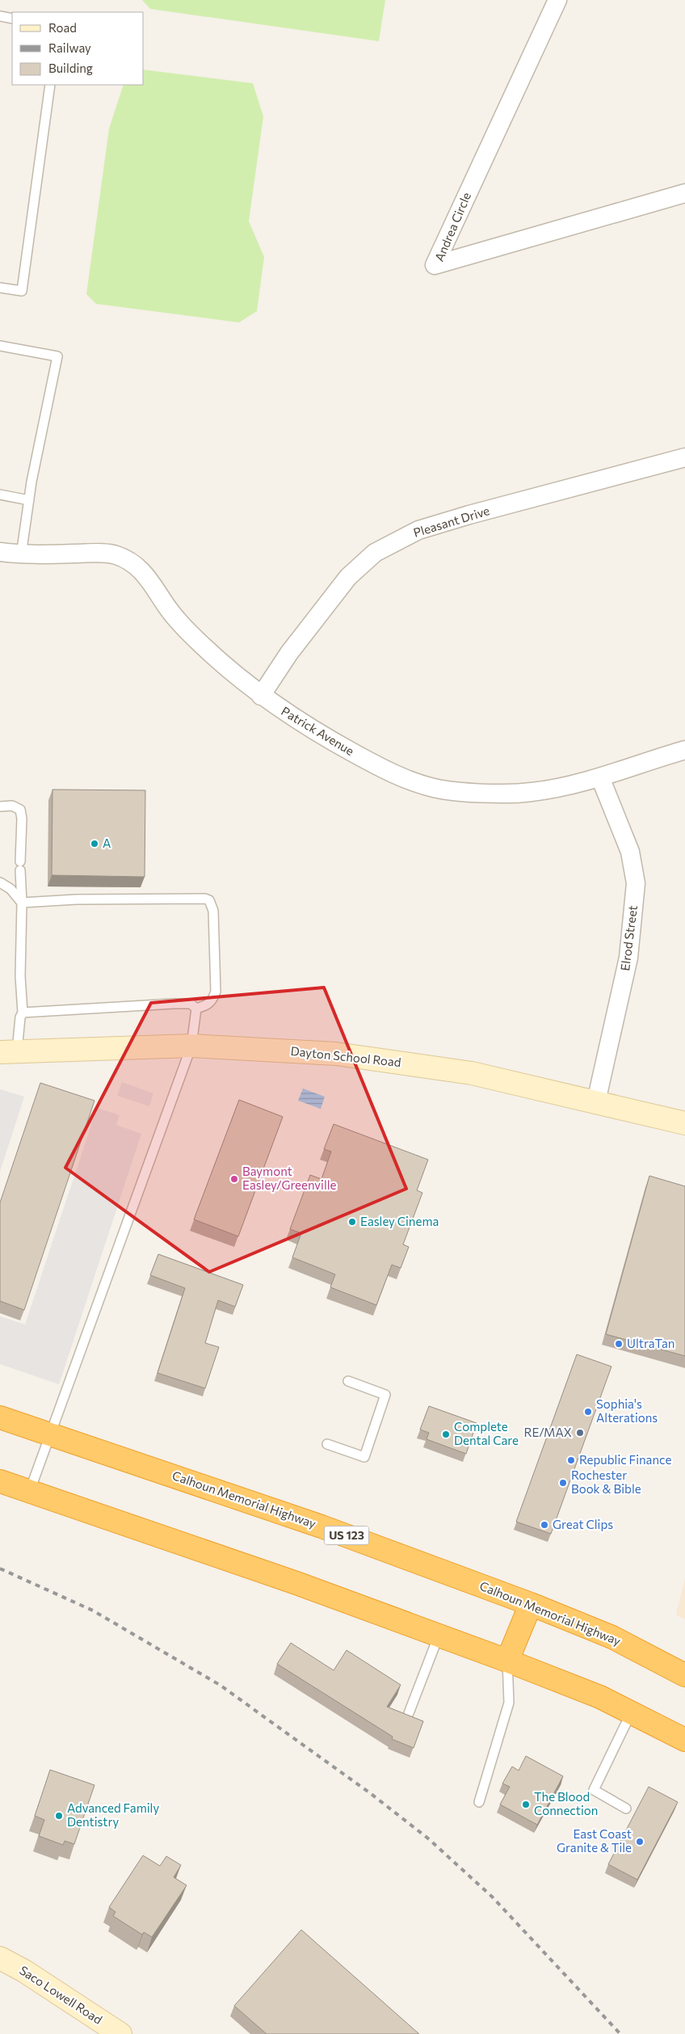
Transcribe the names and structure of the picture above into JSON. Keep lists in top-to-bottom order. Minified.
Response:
{"streets":{"highway":["Calhoun Memorial Highway","US 123"],"street":["Andrea Circle","Pleasant Drive","Patrick Avenue","Elrod Street","Dayton School Road","Saco Lowell Road"]},"crossings":[["Pleasant Drive","Patrick Avenue"],["Patrick Avenue","Elrod Street"],["Elrod Street","Dayton School Road"]],"places":["A","Baymont Easley/Greenville","Easley Cinema","UltraTan","Sophia's Alterations","RE/MAX","Complete Dental Care","Republic Finance","Rochester Book & Bible","Great Clips","The Blood Connection","Advanced Family Dentistry","East Coast Granite & Tile"],"legend":["Road","Railway","Building"]}
